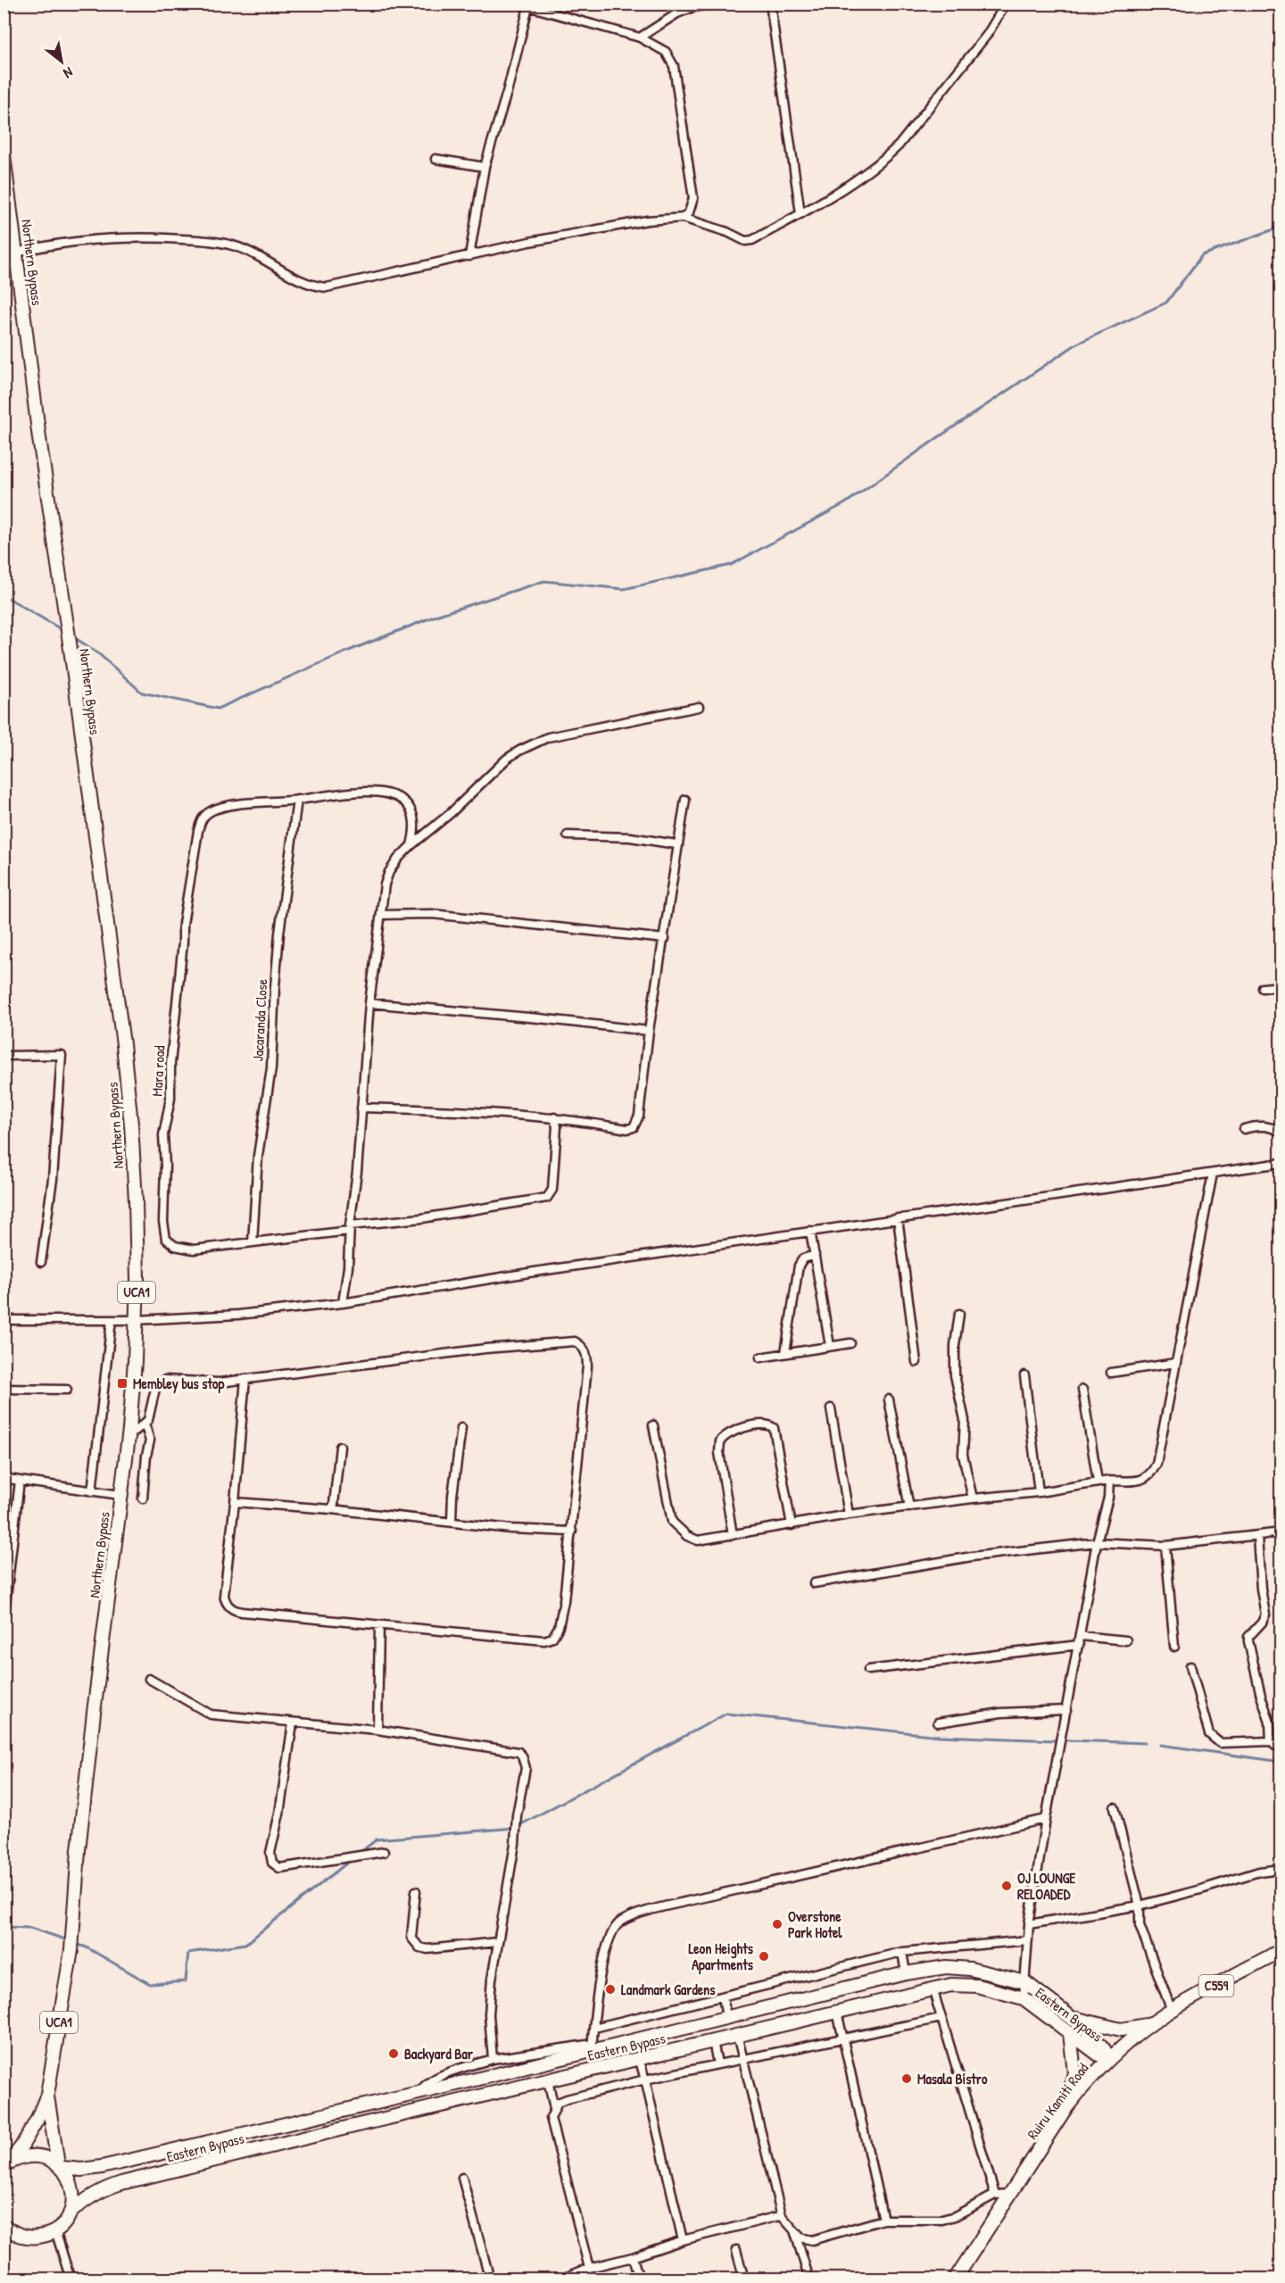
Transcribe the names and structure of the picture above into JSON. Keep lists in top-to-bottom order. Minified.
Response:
{"streets":{"main road":["Northern Bypass","UCA1","C559","Eastern Bypass","Ruiru Kamiti Road"],"street":["Jacaranda Close","Mara road"]},"crossings":[["Northern Bypass","UCA1"],["Jacaranda Close","Mara road"],["UCA1","Eastern Bypass"],["Eastern Bypass","Ruiru Kamiti Road"]],"places":{"transit":["Membley bus stop"],"other":["OJ LOUNGE RELOADED","Overstone Park Hotel","Leon Heights Apartments","Landmark Gardens","Backyard Bar","Masala Bistro"]},"north":"bottom right"}
